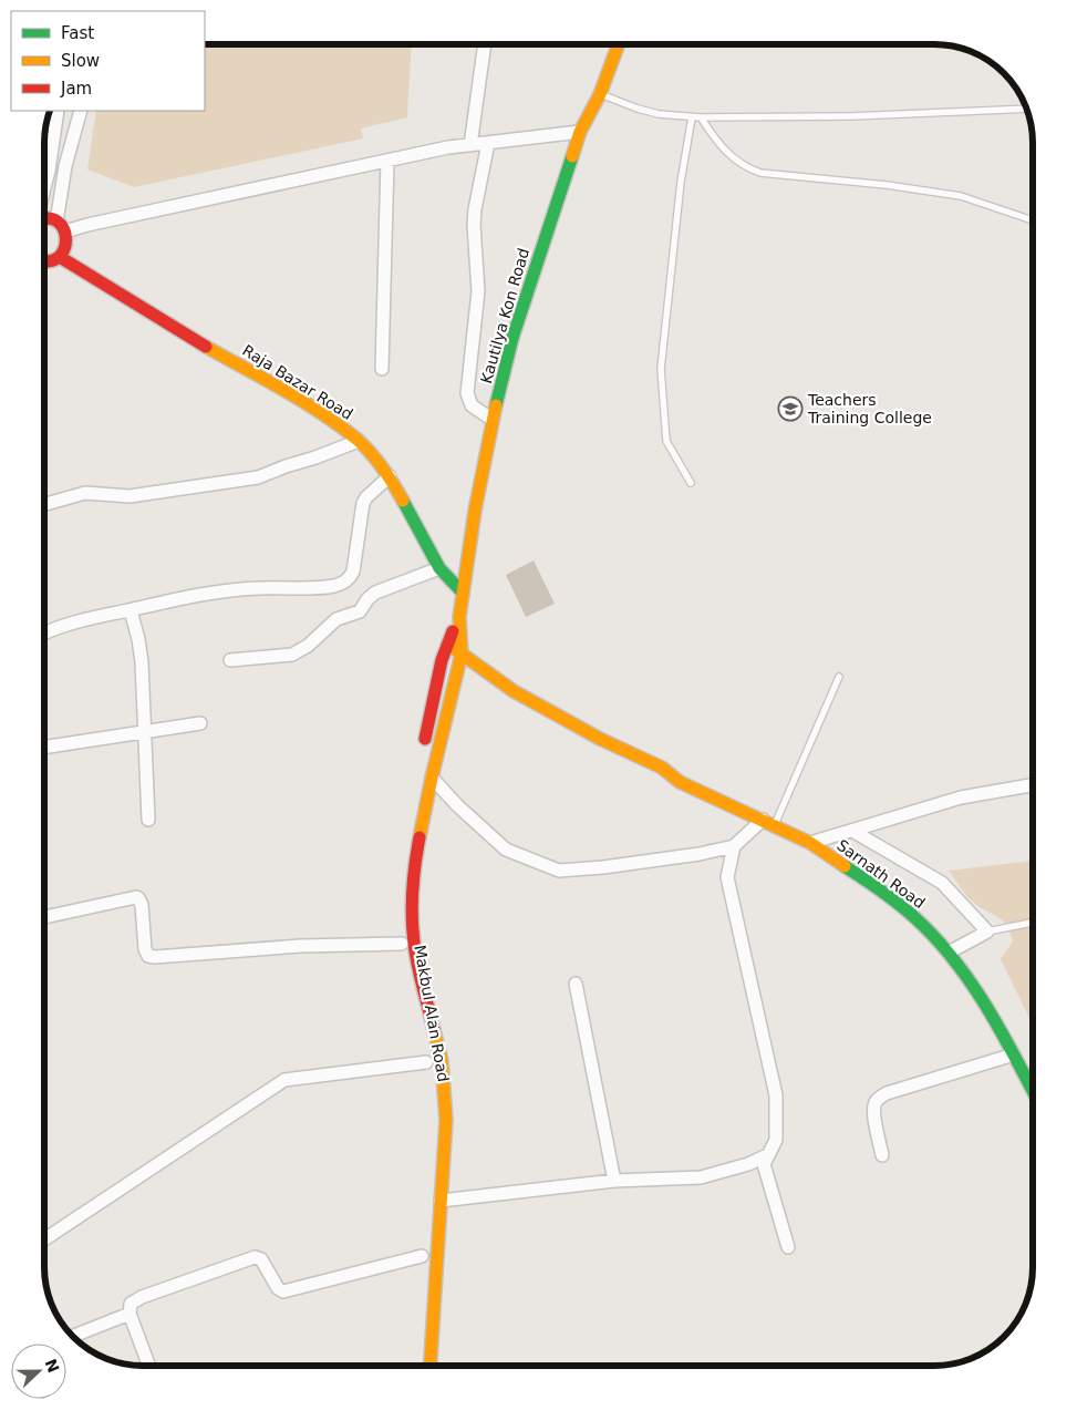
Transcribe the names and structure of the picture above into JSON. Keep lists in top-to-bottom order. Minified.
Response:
{"streets":{"main road":["Kautilya Kon Road","Raja Bazar Road","Sarnath Road","Makbul Alan Road"]},"crossings":[["Kautilya Kon Road","Raja Bazar Road"],["Kautilya Kon Road","Sarnath Road"],["Kautilya Kon Road","Makbul Alan Road"]],"places":{"school or university":["Teachers Training College"]},"legend":["Fast","Slow","Jam"],"north":"right"}
